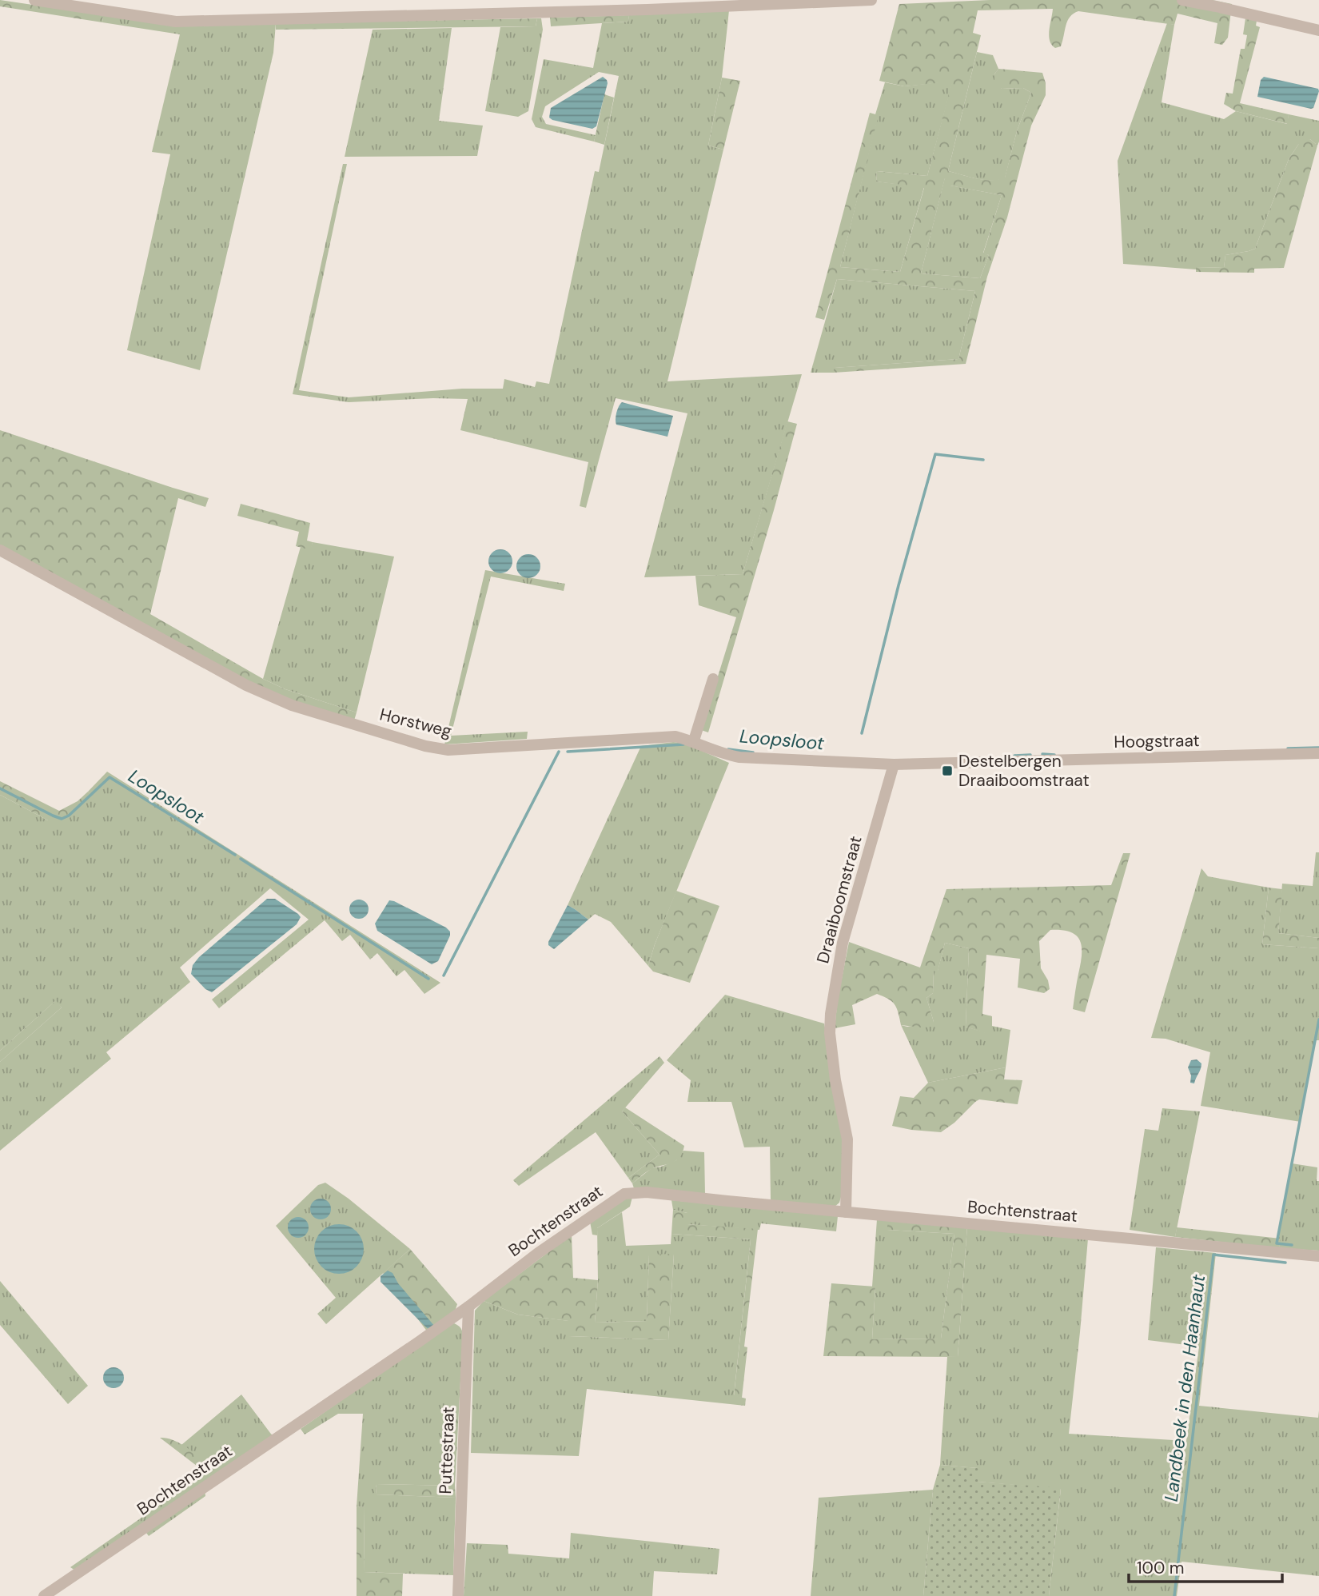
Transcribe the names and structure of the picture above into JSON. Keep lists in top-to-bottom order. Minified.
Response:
{"streets":{"street":["Horstweg","Hoogstraat","Draaiboomstraat","Bochtenstraat","Puttestraat"]},"crossings":[["Horstweg","Hoogstraat"],["Horstweg","Draaiboomstraat"],["Hoogstraat","Draaiboomstraat"],["Draaiboomstraat","Bochtenstraat"],["Bochtenstraat","Puttestraat"]],"water":["Loopsloot","Landbeek in den Haanhaut"],"places":{"transit":["Destelbergen Draaiboomstraat"]},"scale_bar":"100 m"}
